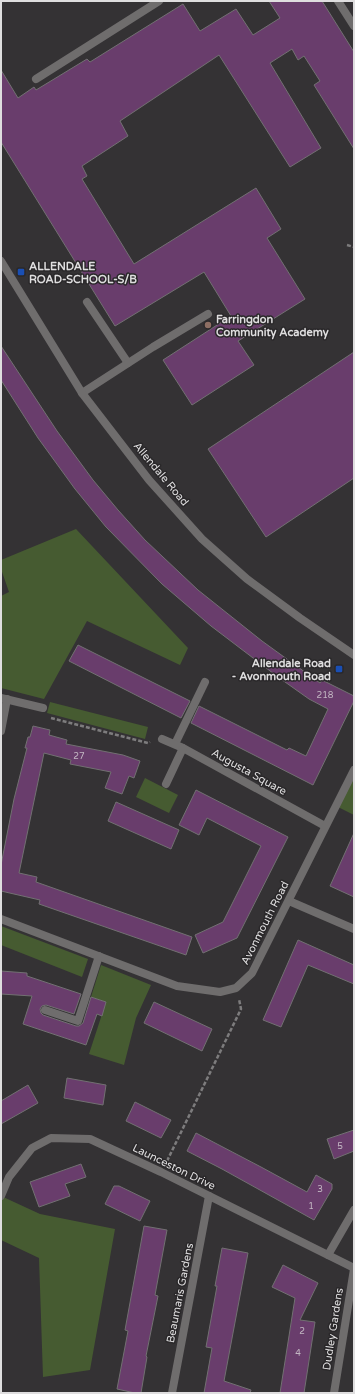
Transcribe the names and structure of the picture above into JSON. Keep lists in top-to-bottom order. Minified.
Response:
{"streets":{"street":["Allendale Road","Augusta Square","Avonmouth Road","Launceston Drive","Beaumaris Gardens","Dudley Gardens"]},"crossings":[["Augusta Square","Avonmouth Road"],["Launceston Drive","Beaumaris Gardens"],["Launceston Drive","Dudley Gardens"]],"places":{"transit":["ALLENDALE ROAD-SCHOOL-S/B","Allendale Road - Avonmouth Road"],"other":["Farringdon Community Academy"]},"house_numbers":["218","27","5","3","1","2","4"]}
